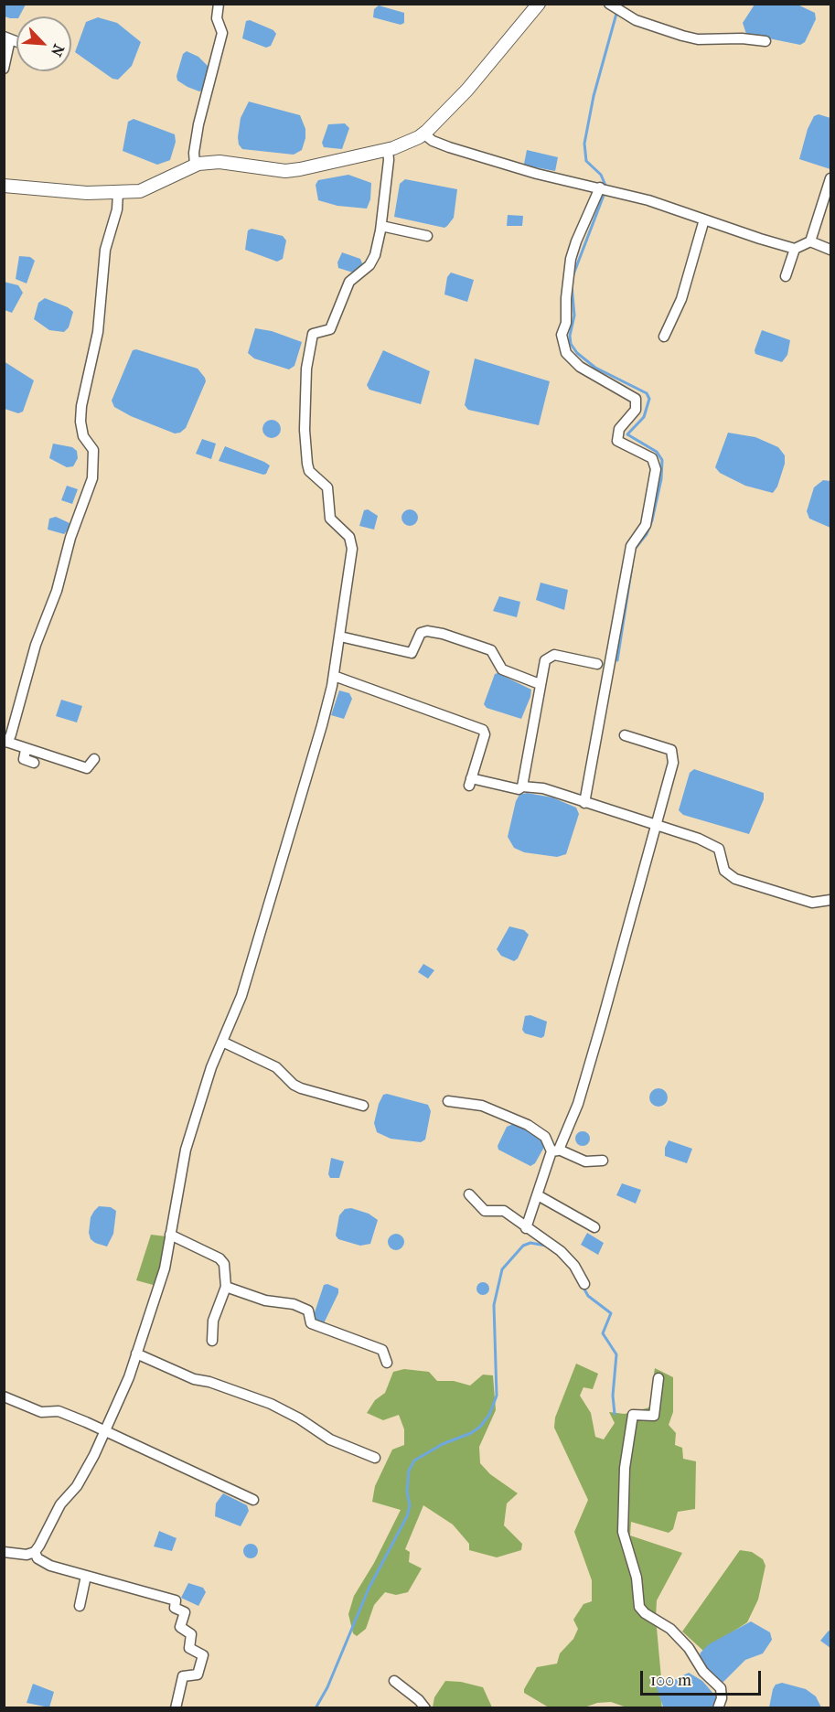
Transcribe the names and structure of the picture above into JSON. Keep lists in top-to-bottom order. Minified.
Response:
{"scale_bar":"100 m","north":"bottom right"}
